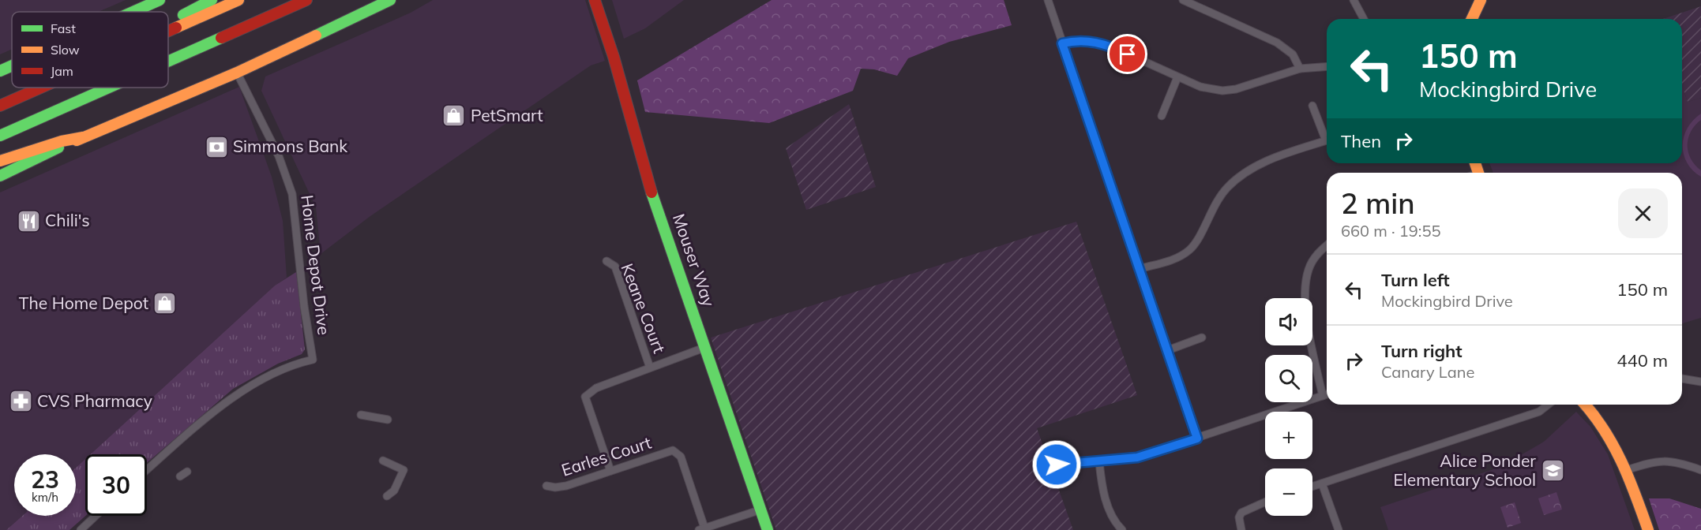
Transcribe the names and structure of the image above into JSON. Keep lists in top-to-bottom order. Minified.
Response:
{"streets":{"main road":["Mouser Way"],"street":["Home Depot Drive","Keane Court","Earles Court"]},"places":{"shop":["PetSmart","The Home Depot"],"bank":["Simmons Bank"],"restaurant":["Chili's"],"pharmacy":["CVS Pharmacy"],"school or university":["Alice Ponder Elementary School"]},"legend":["Fast","Slow","Jam"],"page":{"turn":["150 m","Mockingbird Drive"],"then":"Then","heading":["2 min","660 m · 19:55"],"list":[{"name":"Turn left","note":"Mockingbird Drive","value":"150 m"},{"name":"Turn right","note":"Canary Lane","value":"440 m"}],"map_buttons":["+","−"],"speed":"23 km/h","limit":"30"}}
